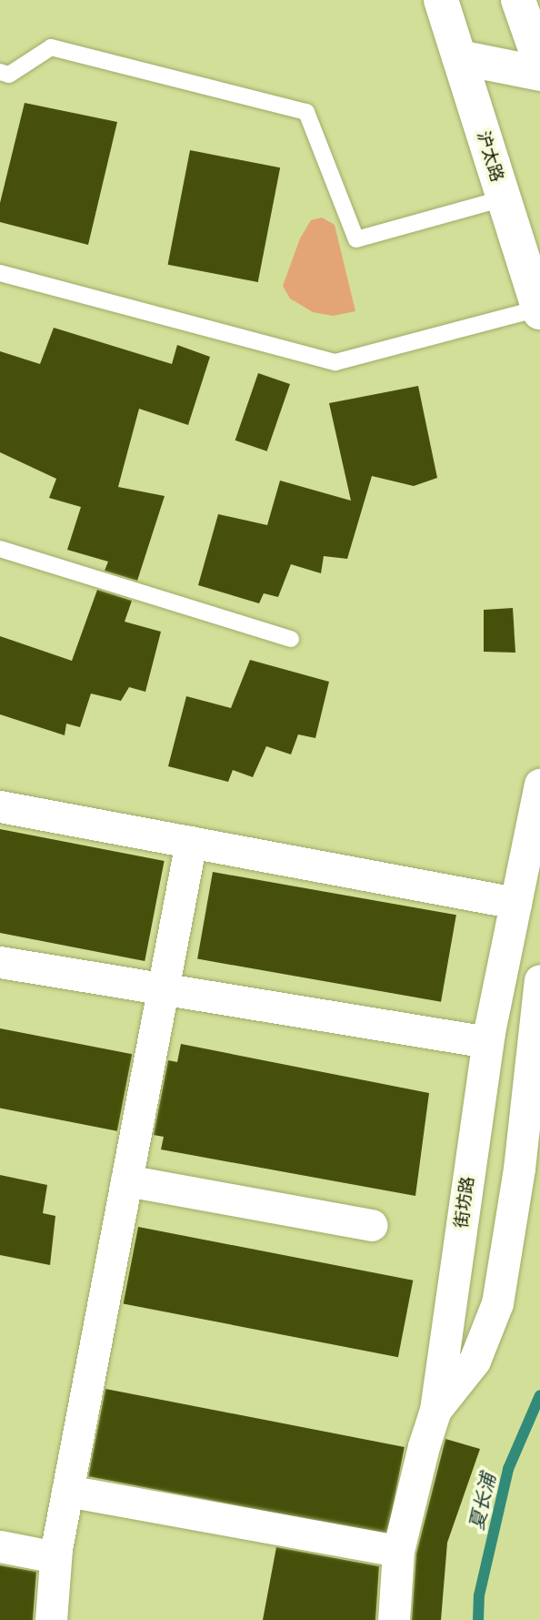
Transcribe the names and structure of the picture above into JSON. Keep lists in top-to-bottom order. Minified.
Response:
{"streets":{"main road":["沪太路"],"street":["街坊路"]},"water":["夏长浦"]}
